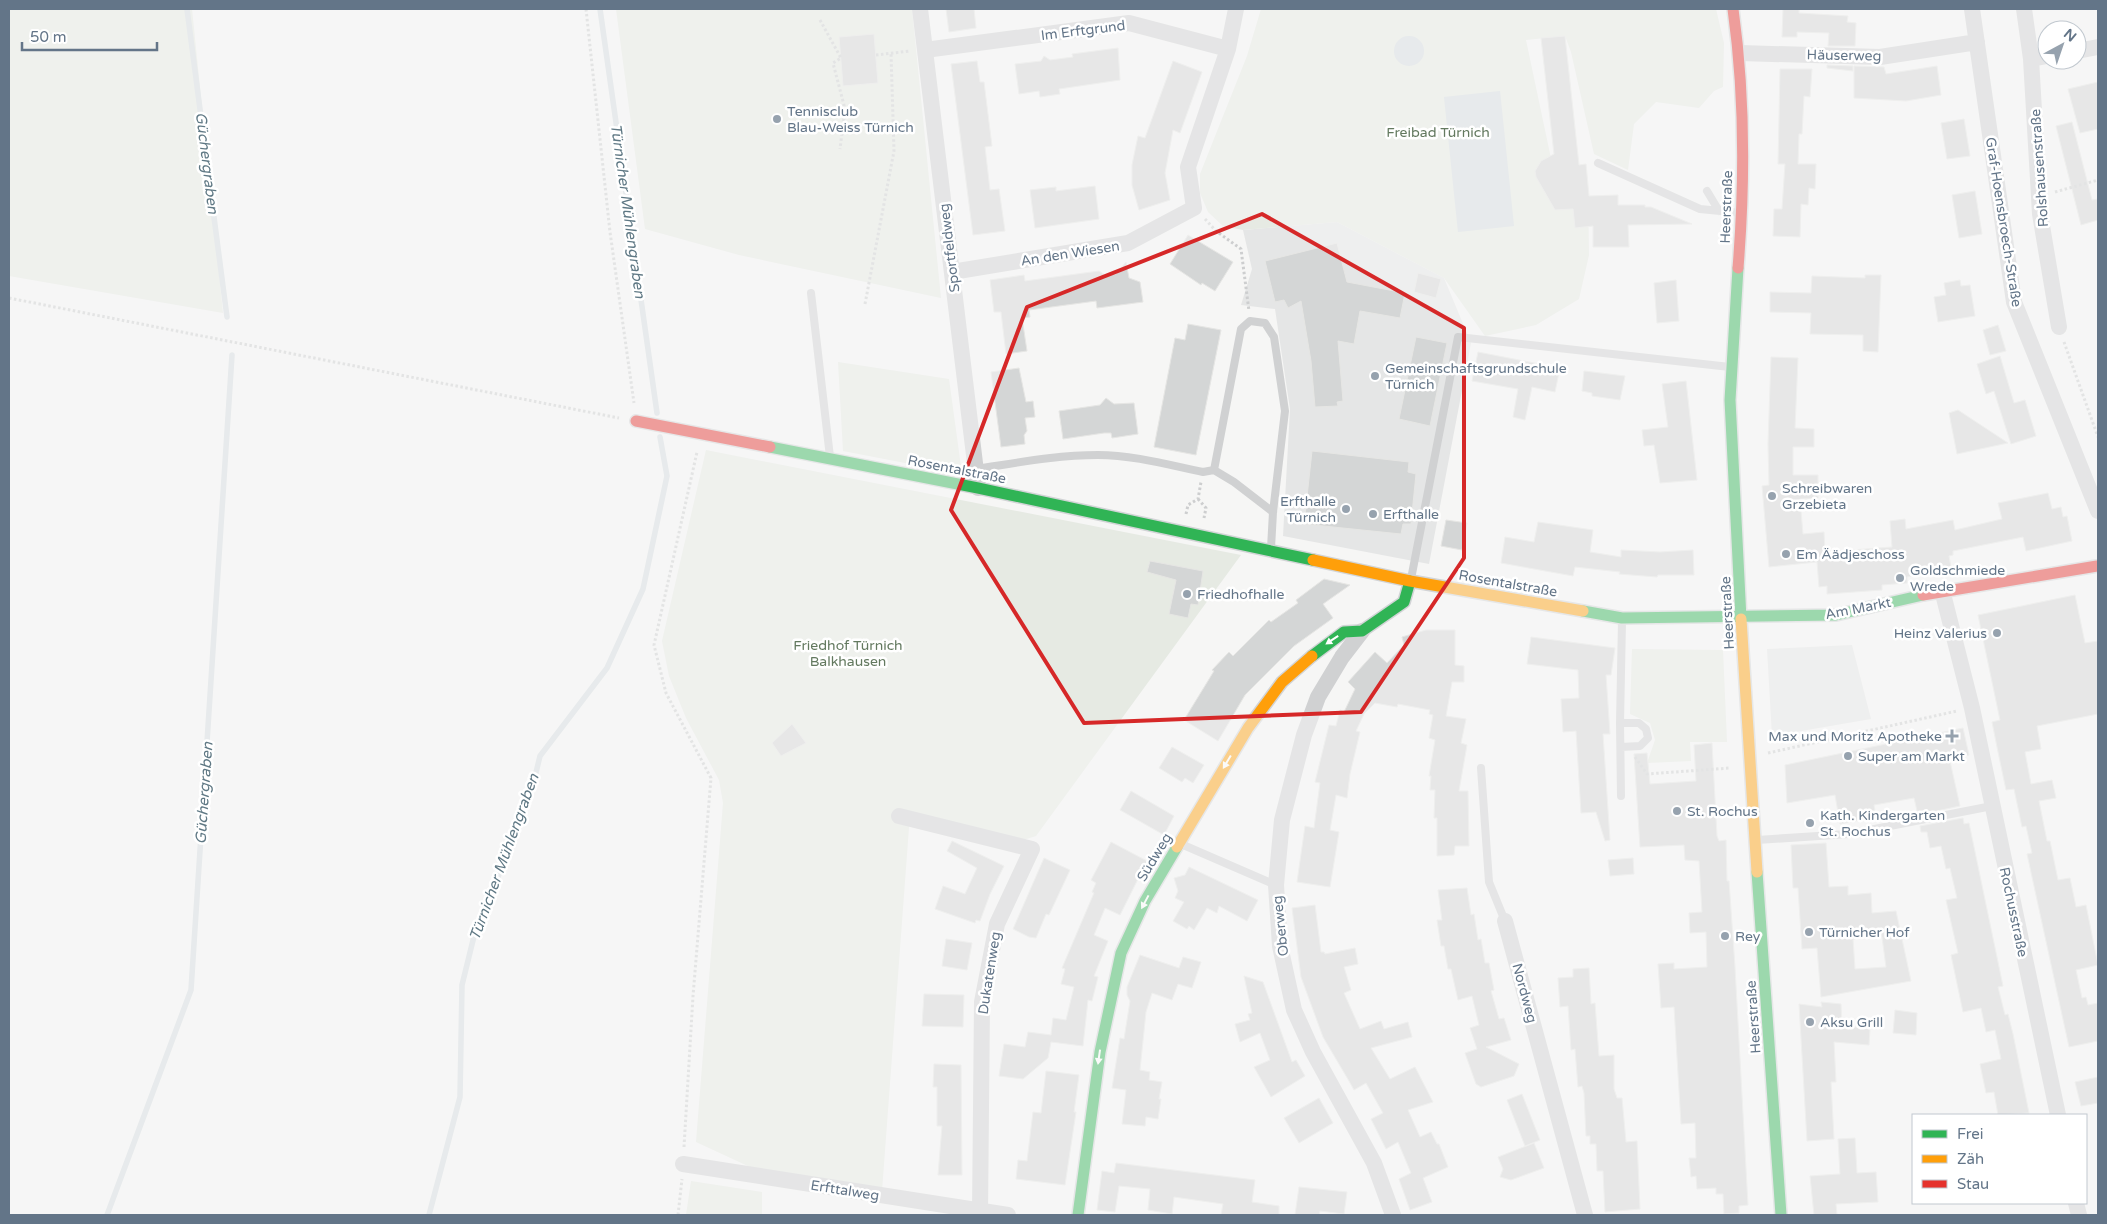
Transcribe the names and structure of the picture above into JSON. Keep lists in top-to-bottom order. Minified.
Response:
{"streets":{"street":["Im Erftgrund","Häuserweg","Rolshausenstraße","Heerstraße","Graf-Hoensbroech-Straße","Sportfeldweg","An den Wiesen","Rosentalstraße","Am Markt","Südweg","Rochusstraße","Oberweg","Dukatenweg","Nordweg","Erfttalweg"]},"crossings":[["Im Erftgrund","Sportfeldweg"],["Häuserweg","Heerstraße"],["Häuserweg","Graf-Hoensbroech-Straße"],["Heerstraße","Rosentalstraße"],["Heerstraße","Am Markt"],["Sportfeldweg","An den Wiesen"],["Sportfeldweg","Rosentalstraße"],["Rosentalstraße","Am Markt"],["Rosentalstraße","Südweg"],["Südweg","Oberweg"],["Dukatenweg","Erfttalweg"]],"one_way":["Südweg"],"water":["Güchergraben","Türnicher Mühlengraben"],"parks":["Freibad Türnich","Friedhof Türnich Balkhausen"],"places":{"other":["Tennisclub Blau-Weiss Türnich","Gemeinschaftsgrundschule Türnich","Schreibwaren Grzebieta","Erfthalle Türnich","Erfthalle","Em Äädjeschoss","Goldschmiede Wrede","Friedhofhalle","Heinz Valerius","Super am Markt","St. Rochus","Kath. Kindergarten St. Rochus","Türnicher Hof","Rey","Aksu Grill"],"health":["Max und Moritz Apotheke"]},"legend":["Frei","Zäh","Stau"],"scale_bar":"50 m","north":"top right"}
